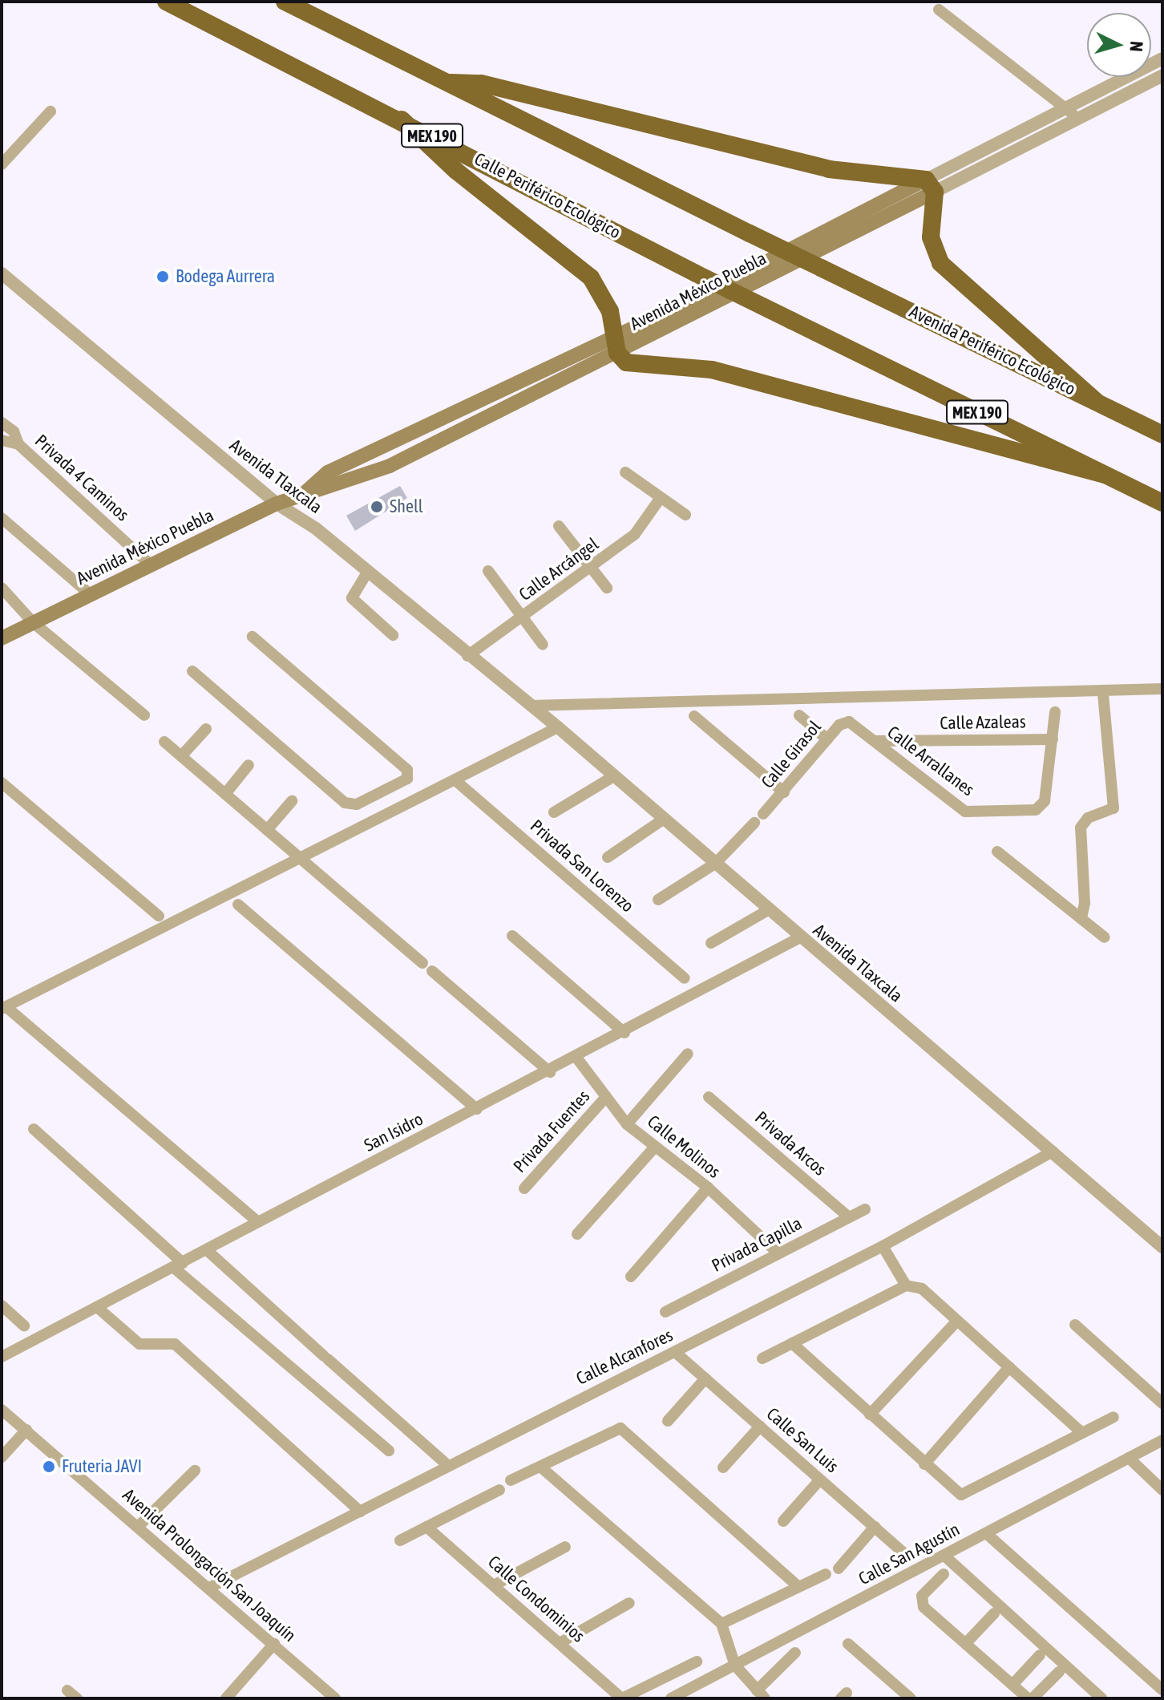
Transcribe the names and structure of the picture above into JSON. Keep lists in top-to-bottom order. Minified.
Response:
{"streets":{"highway":["MEX 190","Calle Periférico Ecológico","Avenida Periférico Ecológico"],"main road":["Avenida México Puebla"],"street":["Avenida Tlaxcala","Privada 4 Caminos","Calle Arcángel","Calle Azaleas","Calle Girasol","Calle Arrallanes","Privada San Lorenzo","Privada Fuentes","San Isidro","Privada Arcos","Calle Molinos","Privada Capilla","Calle Alcanfores","Calle San Luis","Calle San Agustín","Avenida Prolongación San Joaquín","Calle Condominios"]},"crossings":[["MEX 190","Calle Periférico Ecológico"],["Avenida México Puebla","Avenida Tlaxcala"],["Avenida México Puebla","Privada 4 Caminos"],["Avenida Tlaxcala","Calle Arcángel"],["Avenida Tlaxcala","San Isidro"],["Avenida Tlaxcala","Calle Alcanfores"],["Calle Azaleas","Calle Arrallanes"],["Calle Girasol","Calle Arrallanes"],["Privada Fuentes","Calle Molinos"],["San Isidro","Calle Molinos"],["Privada Arcos","Privada Capilla"],["Calle Molinos","Privada Capilla"],["Calle Alcanfores","Calle San Luis"],["Calle Alcanfores","Avenida Prolongación San Joaquín"]],"places":["Bodega Aurrera","Shell","Fruteria JAVI"],"north":"right"}
